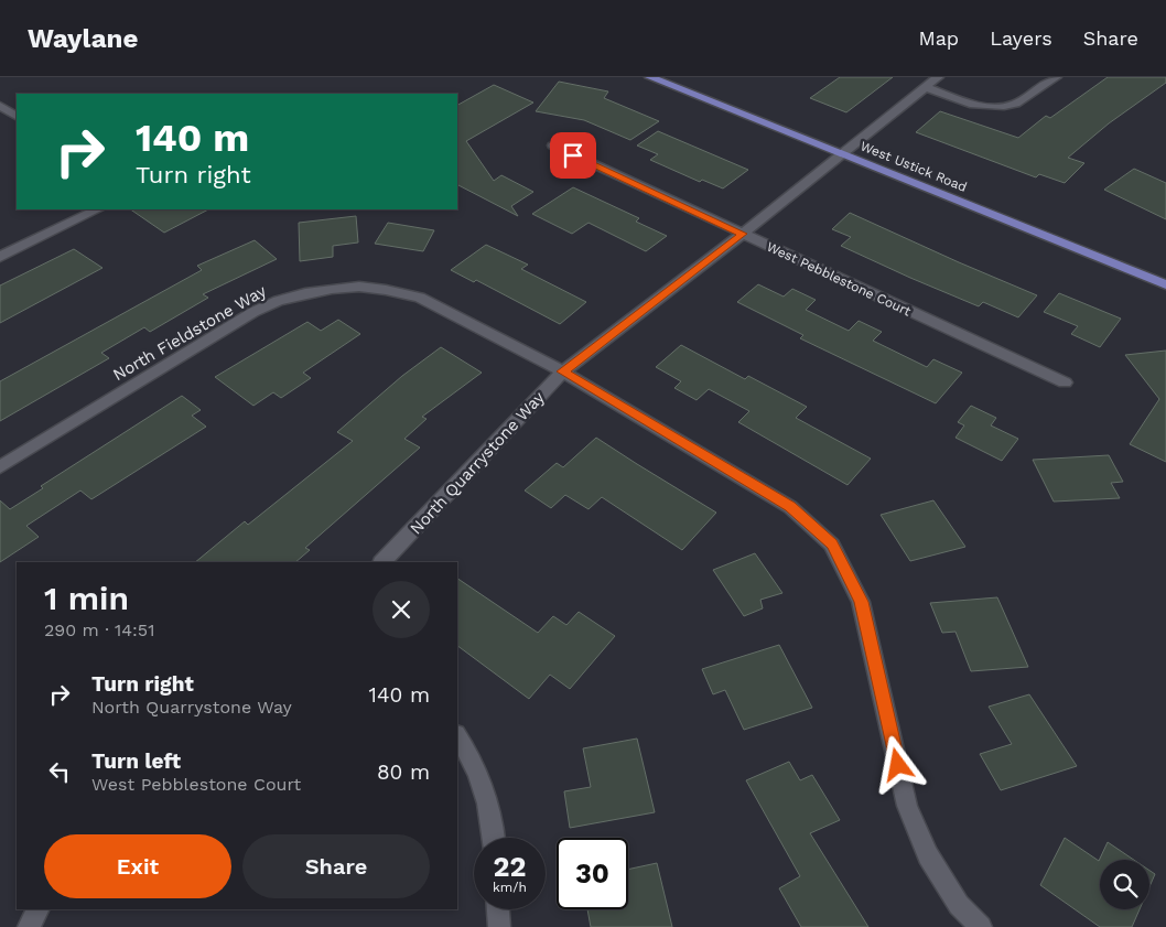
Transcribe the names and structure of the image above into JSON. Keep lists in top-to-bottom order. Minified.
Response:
{"streets":{"main road":["West Ustick Road"],"street":["West Pebblestone Court","North Fieldstone Way","North Quarrystone Way"]},"crossings":[["West Ustick Road","North Quarrystone Way"],["West Pebblestone Court","North Quarrystone Way"],["North Fieldstone Way","North Quarrystone Way"]],"page":{"header":"Waylane","nav":["Map","Layers","Share"],"turn":["140 m","Turn right"],"heading":["1 min","290 m · 14:51"],"list":[{"name":"Turn right","note":"North Quarrystone Way","value":"140 m"},{"name":"Turn left","note":"West Pebblestone Court","value":"80 m"}],"buttons":["Exit","Share"],"speed":"22 km/h","limit":"30"}}
